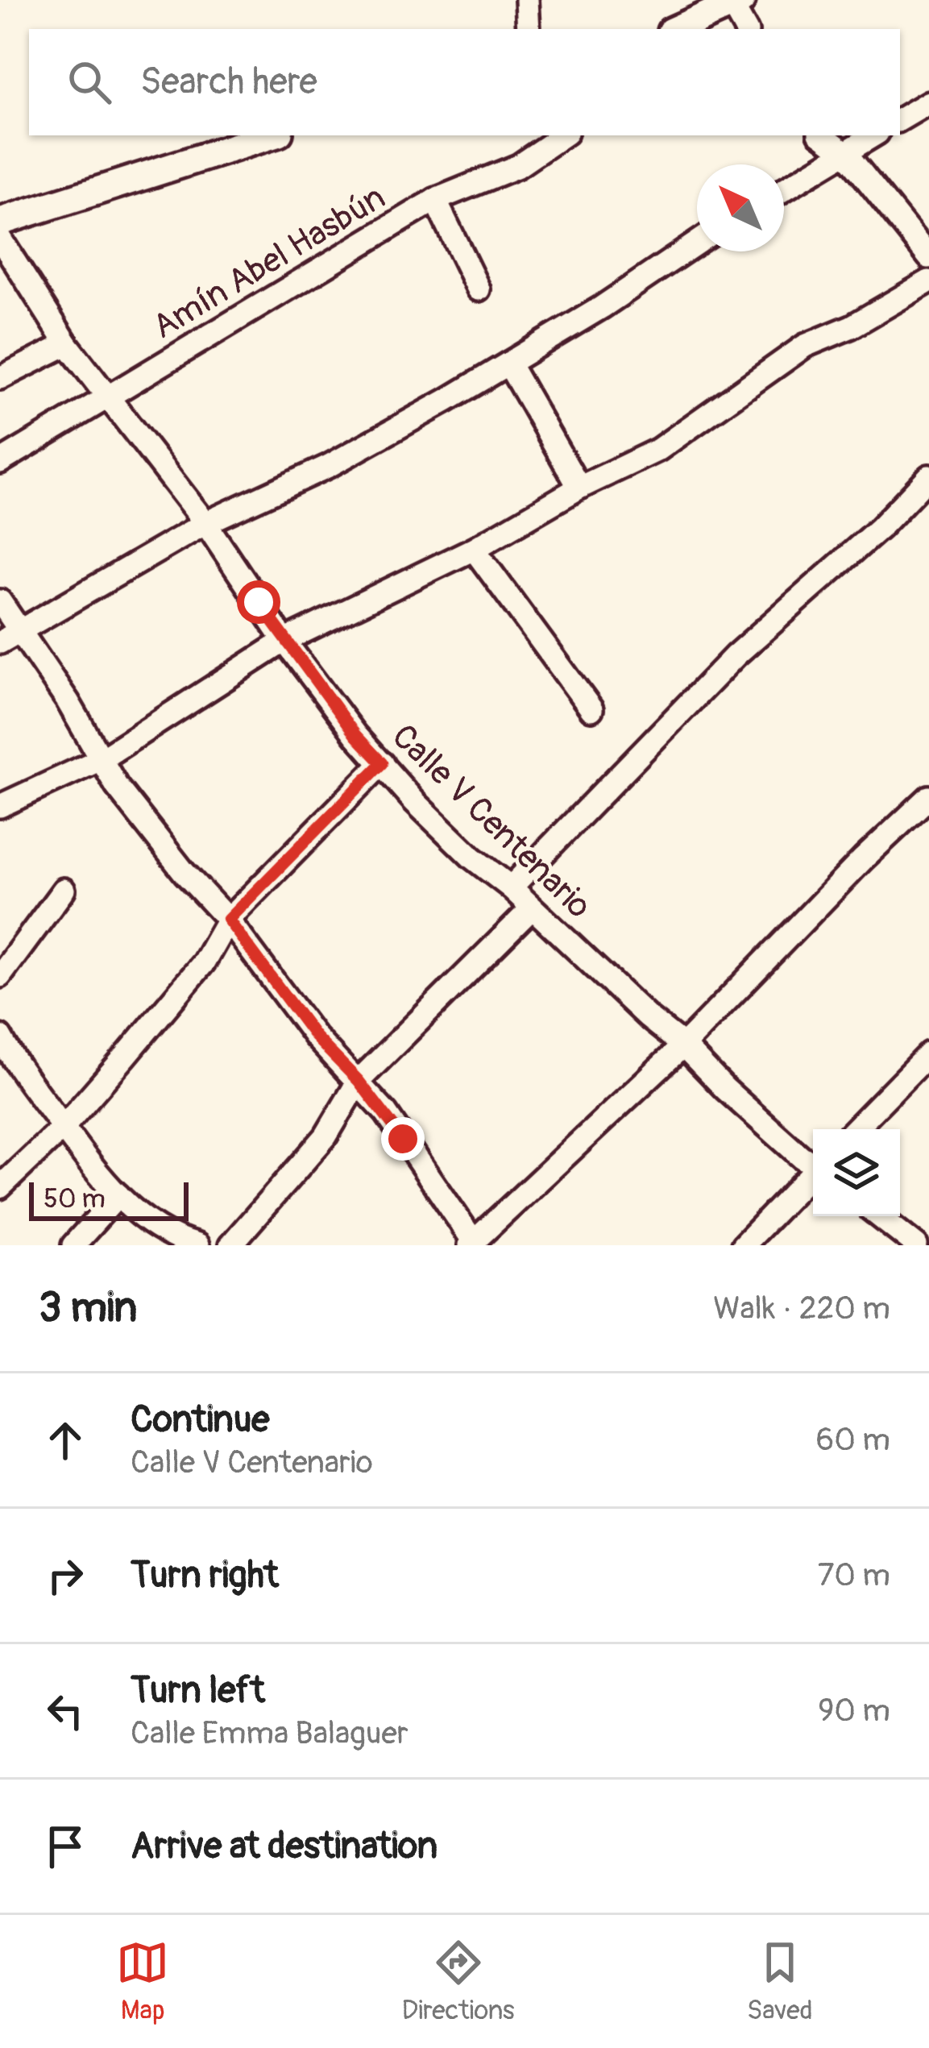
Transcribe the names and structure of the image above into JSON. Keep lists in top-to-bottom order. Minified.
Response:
{"streets":{"street":["Amín Abel Hasbún","Calle V Centenario"]},"crossings":[["Amín Abel Hasbún","Calle V Centenario"]],"scale_bar":"50 m","north":"top left","page":{"search":"Search here","scale":"50 m","heading":["3 min","Walk · 220 m"],"list":[["Continue","Calle V Centenario","60 m"],["Turn right","70 m"],["Turn left","Calle Emma Balaguer","90 m"],"Arrive at destination"],"nav":["Map","Directions","Saved"]}}
